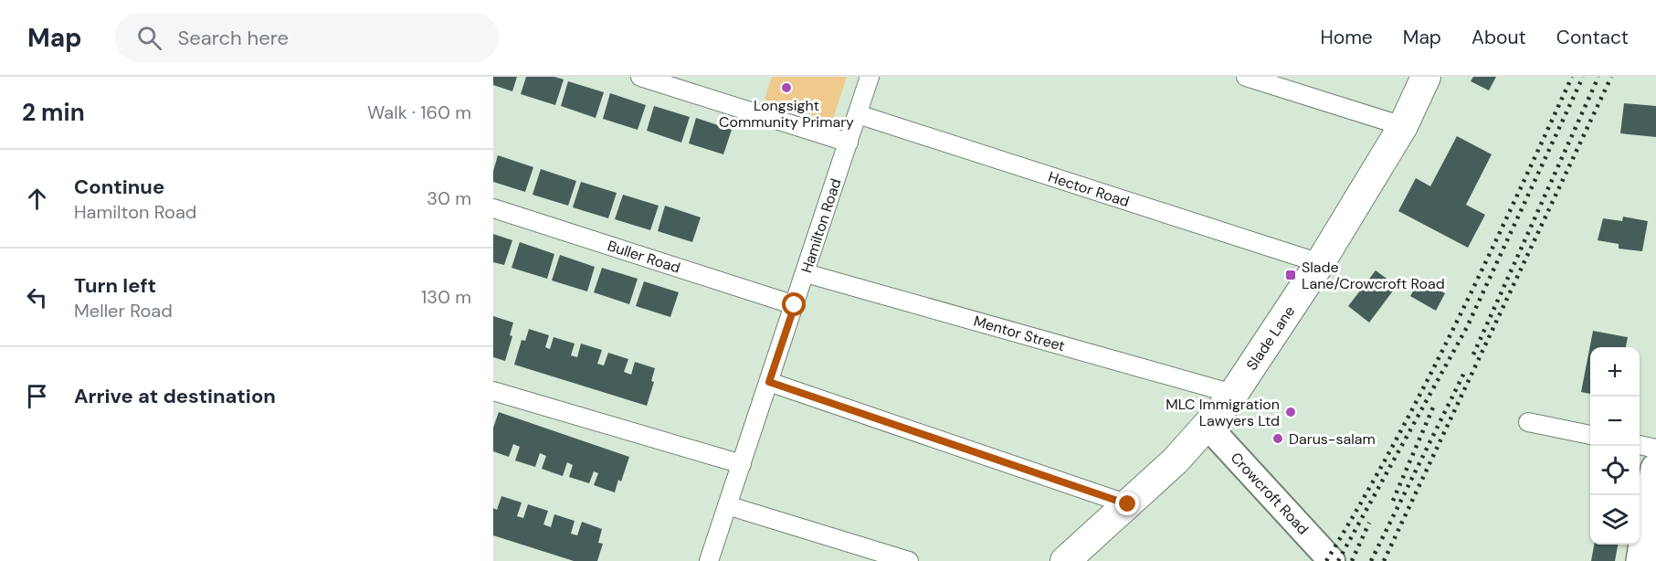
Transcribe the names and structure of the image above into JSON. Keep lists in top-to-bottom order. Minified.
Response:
{"streets":{"main road":["Slade Lane"],"street":["Hector Road","Hamilton Road","Buller Road","Mentor Street","Crowcroft Road"]},"crossings":[["Hector Road","Hamilton Road"],["Hector Road","Slade Lane"],["Hamilton Road","Buller Road"],["Hamilton Road","Mentor Street"],["Mentor Street","Slade Lane"],["Slade Lane","Crowcroft Road"]],"places":{"other":["Longsight Community Primary","MLC Immigration Lawyers Ltd","Darus-salam"],"transit":["Slade Lane/Crowcroft Road"]},"page":{"header":"Map","search":"Search here","nav":["Home","Map","About","Contact"],"heading":["2 min","Walk · 160 m"],"list":[["Continue","Hamilton Road","30 m"],["Turn left","Meller Road","130 m"],"Arrive at destination"],"map_buttons":["+","−"]}}
